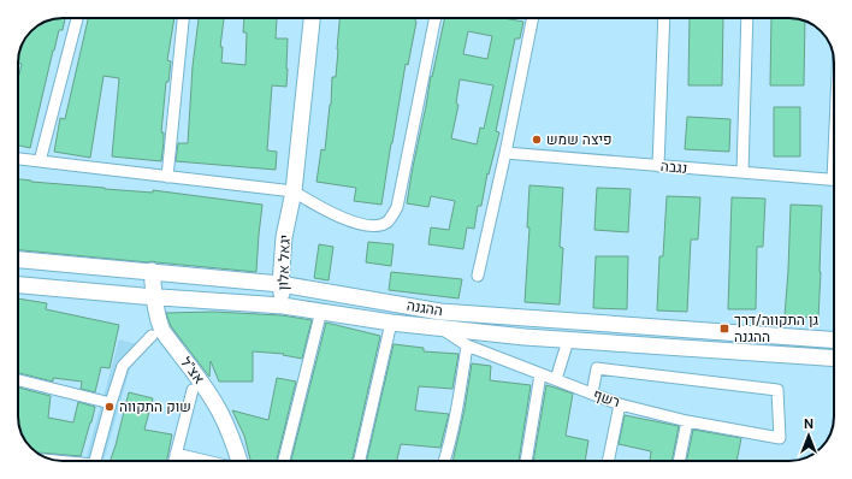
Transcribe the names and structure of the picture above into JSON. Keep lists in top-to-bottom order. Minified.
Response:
{"streets":{"street":["נגבה","יגאל אלון","ההגנה","אצ\"ל","רשף"]},"crossings":[["יגאל אלון","ההגנה"],["ההגנה","אצ\"ל"],["ההגנה","רשף"]],"places":{"other":["פיצה שמש","שוק התקווה"],"transit":["גן התקווה/דרך ההגנה"]},"north":"top"}
